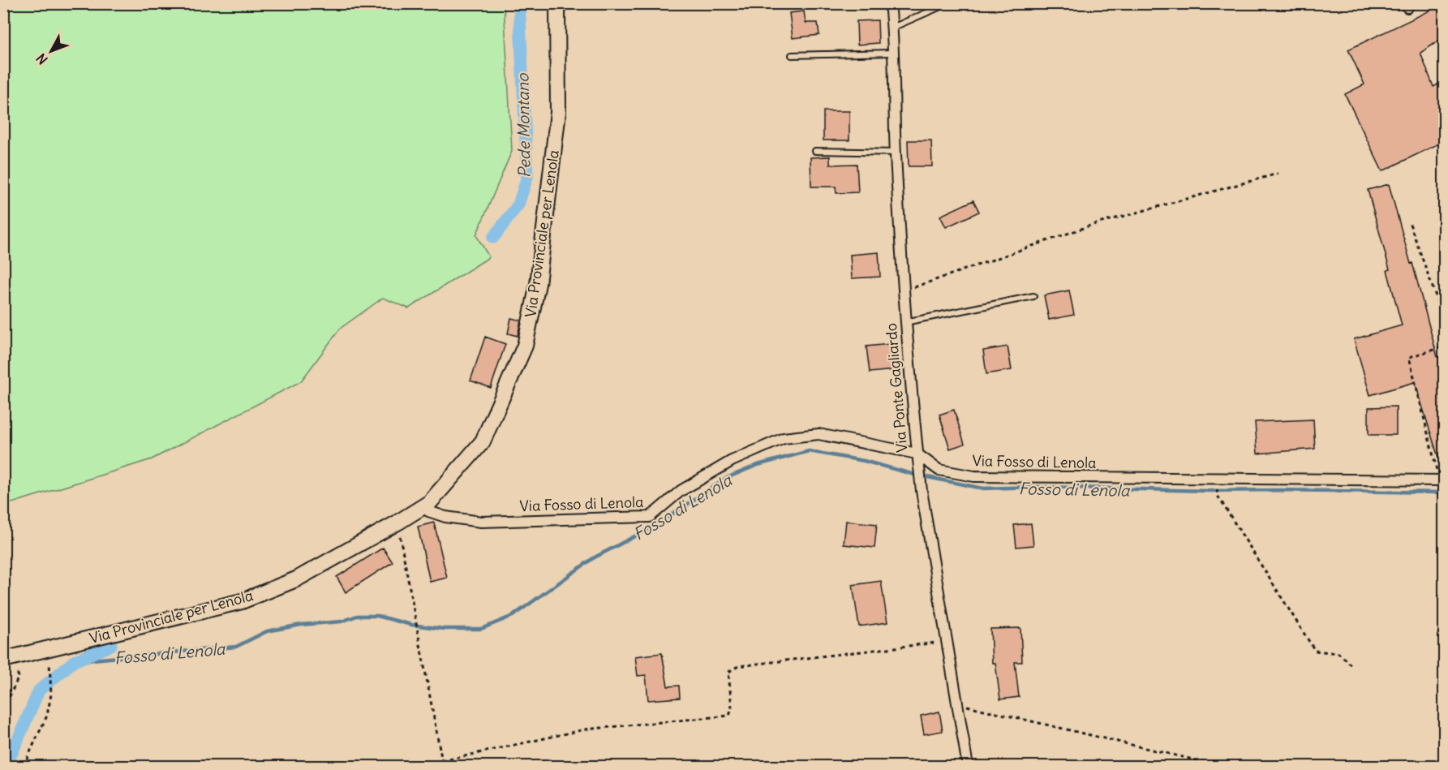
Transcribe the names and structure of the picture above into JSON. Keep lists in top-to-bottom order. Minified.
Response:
{"streets":{"main road":["Via Provinciale per Lenola"],"street":["Via Ponte Gagliardo","Via Fosso di Lenola"]},"crossings":[["Via Provinciale per Lenola","Via Fosso di Lenola"],["Via Ponte Gagliardo","Via Fosso di Lenola"]],"water":["Pede Montano","Fosso di Lenola"],"north":"bottom left"}
